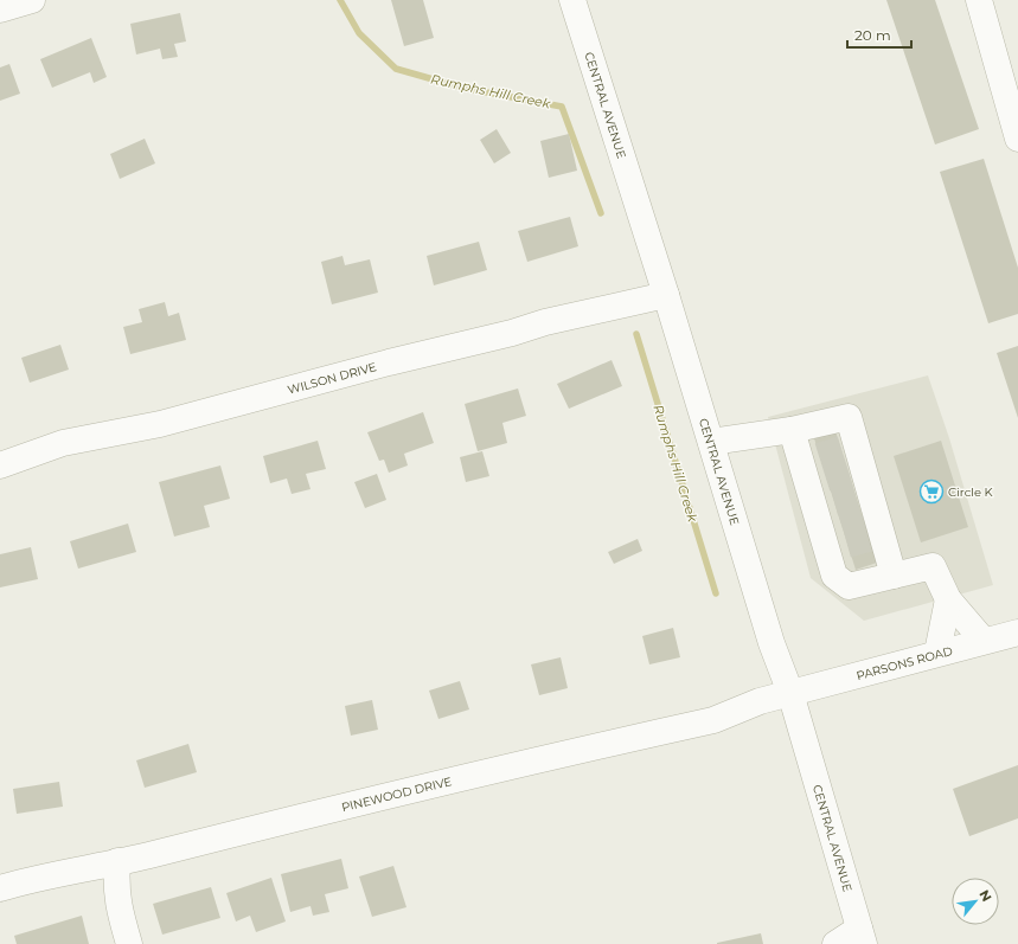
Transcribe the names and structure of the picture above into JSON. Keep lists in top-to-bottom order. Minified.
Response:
{"streets":{"street":["CENTRAL AVENUE","WILSON DRIVE","PARSONS ROAD","PINEWOOD DRIVE"]},"crossings":[["CENTRAL AVENUE","WILSON DRIVE"],["CENTRAL AVENUE","PARSONS ROAD"],["CENTRAL AVENUE","PINEWOOD DRIVE"],["PARSONS ROAD","PINEWOOD DRIVE"]],"water":["Rumphs Hill Creek"],"places":{"supermarket":["Circle K"]},"scale_bar":"20 m","north":"top right"}
